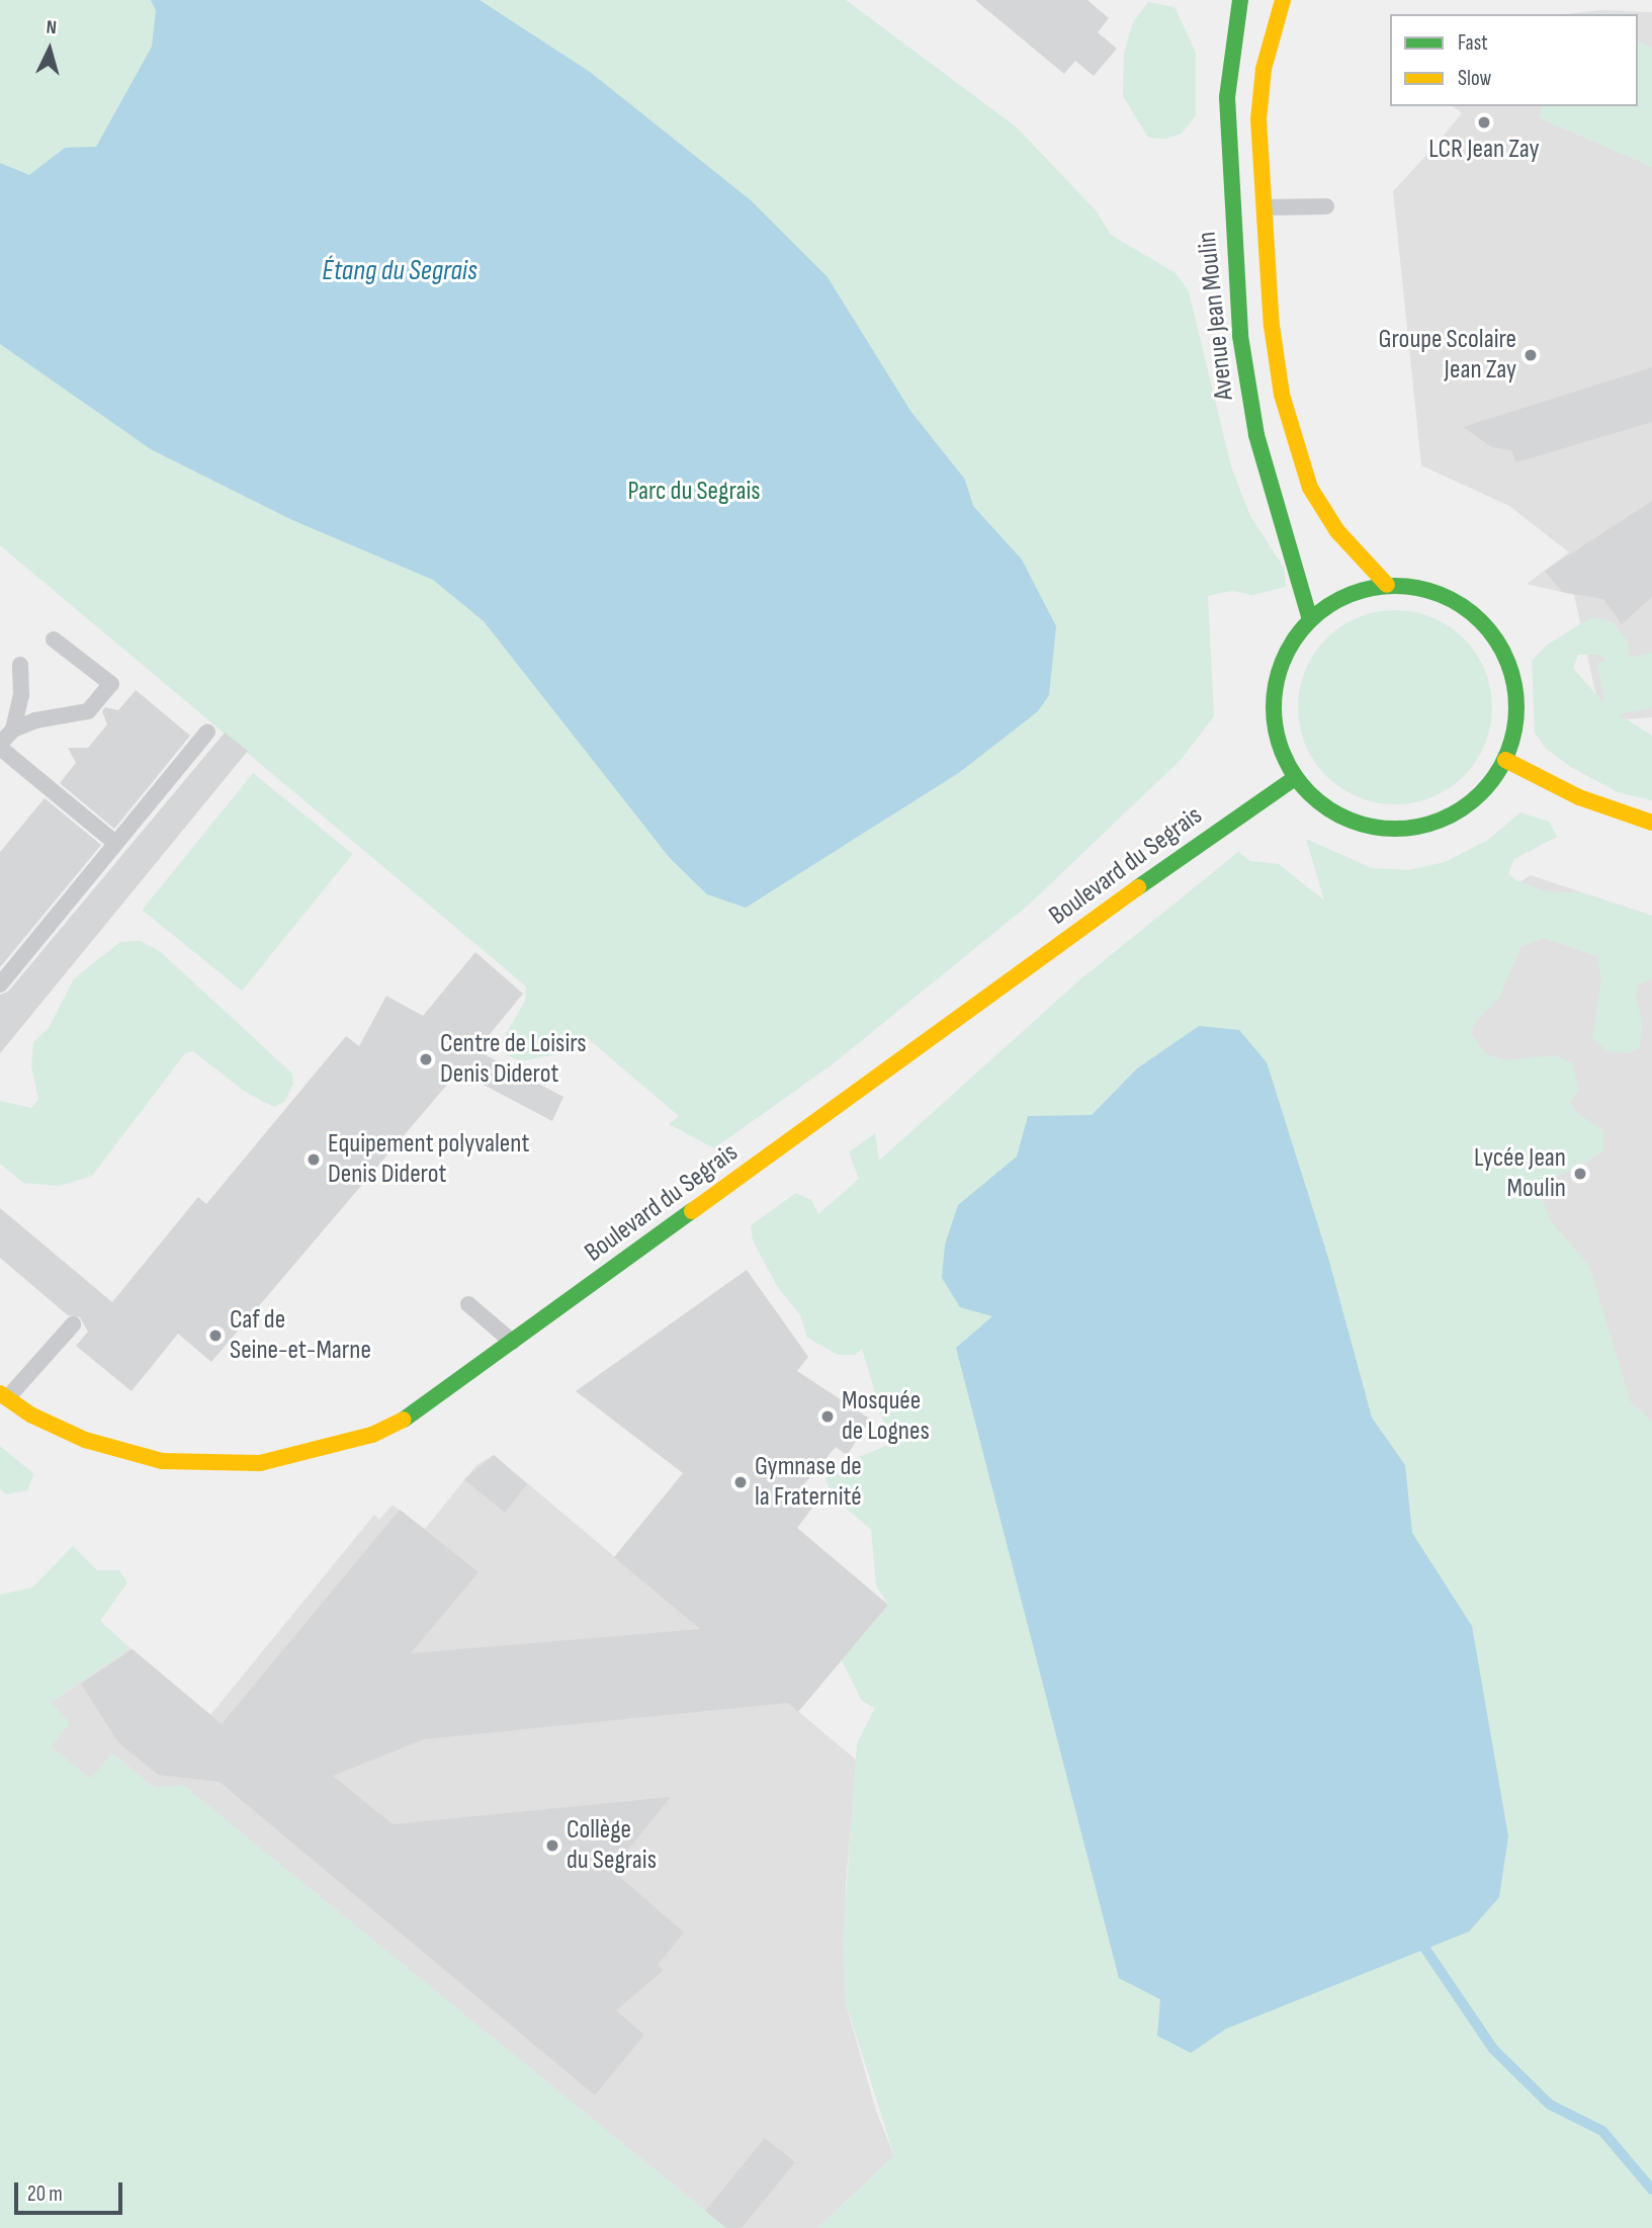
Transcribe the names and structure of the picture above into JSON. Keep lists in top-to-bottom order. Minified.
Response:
{"streets":{"street":["Avenue Jean Moulin","Boulevard du Segrais"]},"crossings":[["Avenue Jean Moulin","Boulevard du Segrais"]],"water":["Étang du Segrais"],"parks":["Parc du Segrais"],"places":["LCR Jean Zay","Groupe Scolaire Jean Zay","Centre de Loisirs Denis Diderot","Equipement polyvalent Denis Diderot","Lycée Jean Moulin","Caf de Seine-et-Marne","Mosquée de Lognes","Gymnase de la Fraternité","Collège du Segrais"],"legend":["Fast","Slow"],"scale_bar":"20 m","north":"top"}
